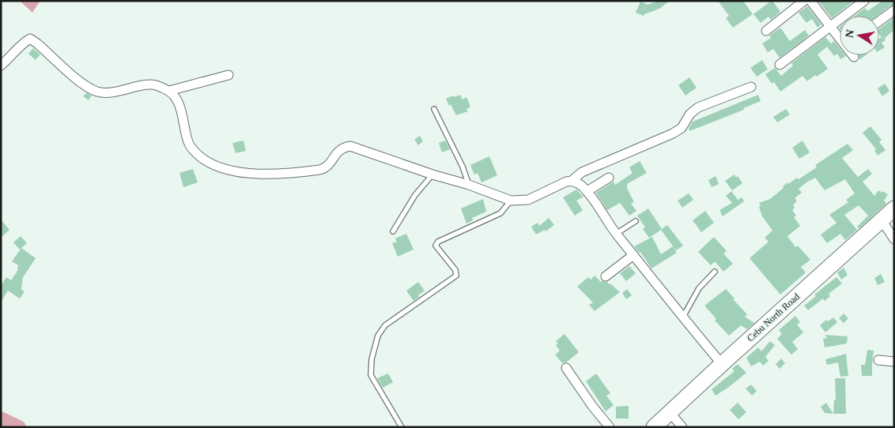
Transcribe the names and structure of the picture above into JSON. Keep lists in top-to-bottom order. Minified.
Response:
{"streets":{"highway":["Cebu North Road"]},"north":"left"}
